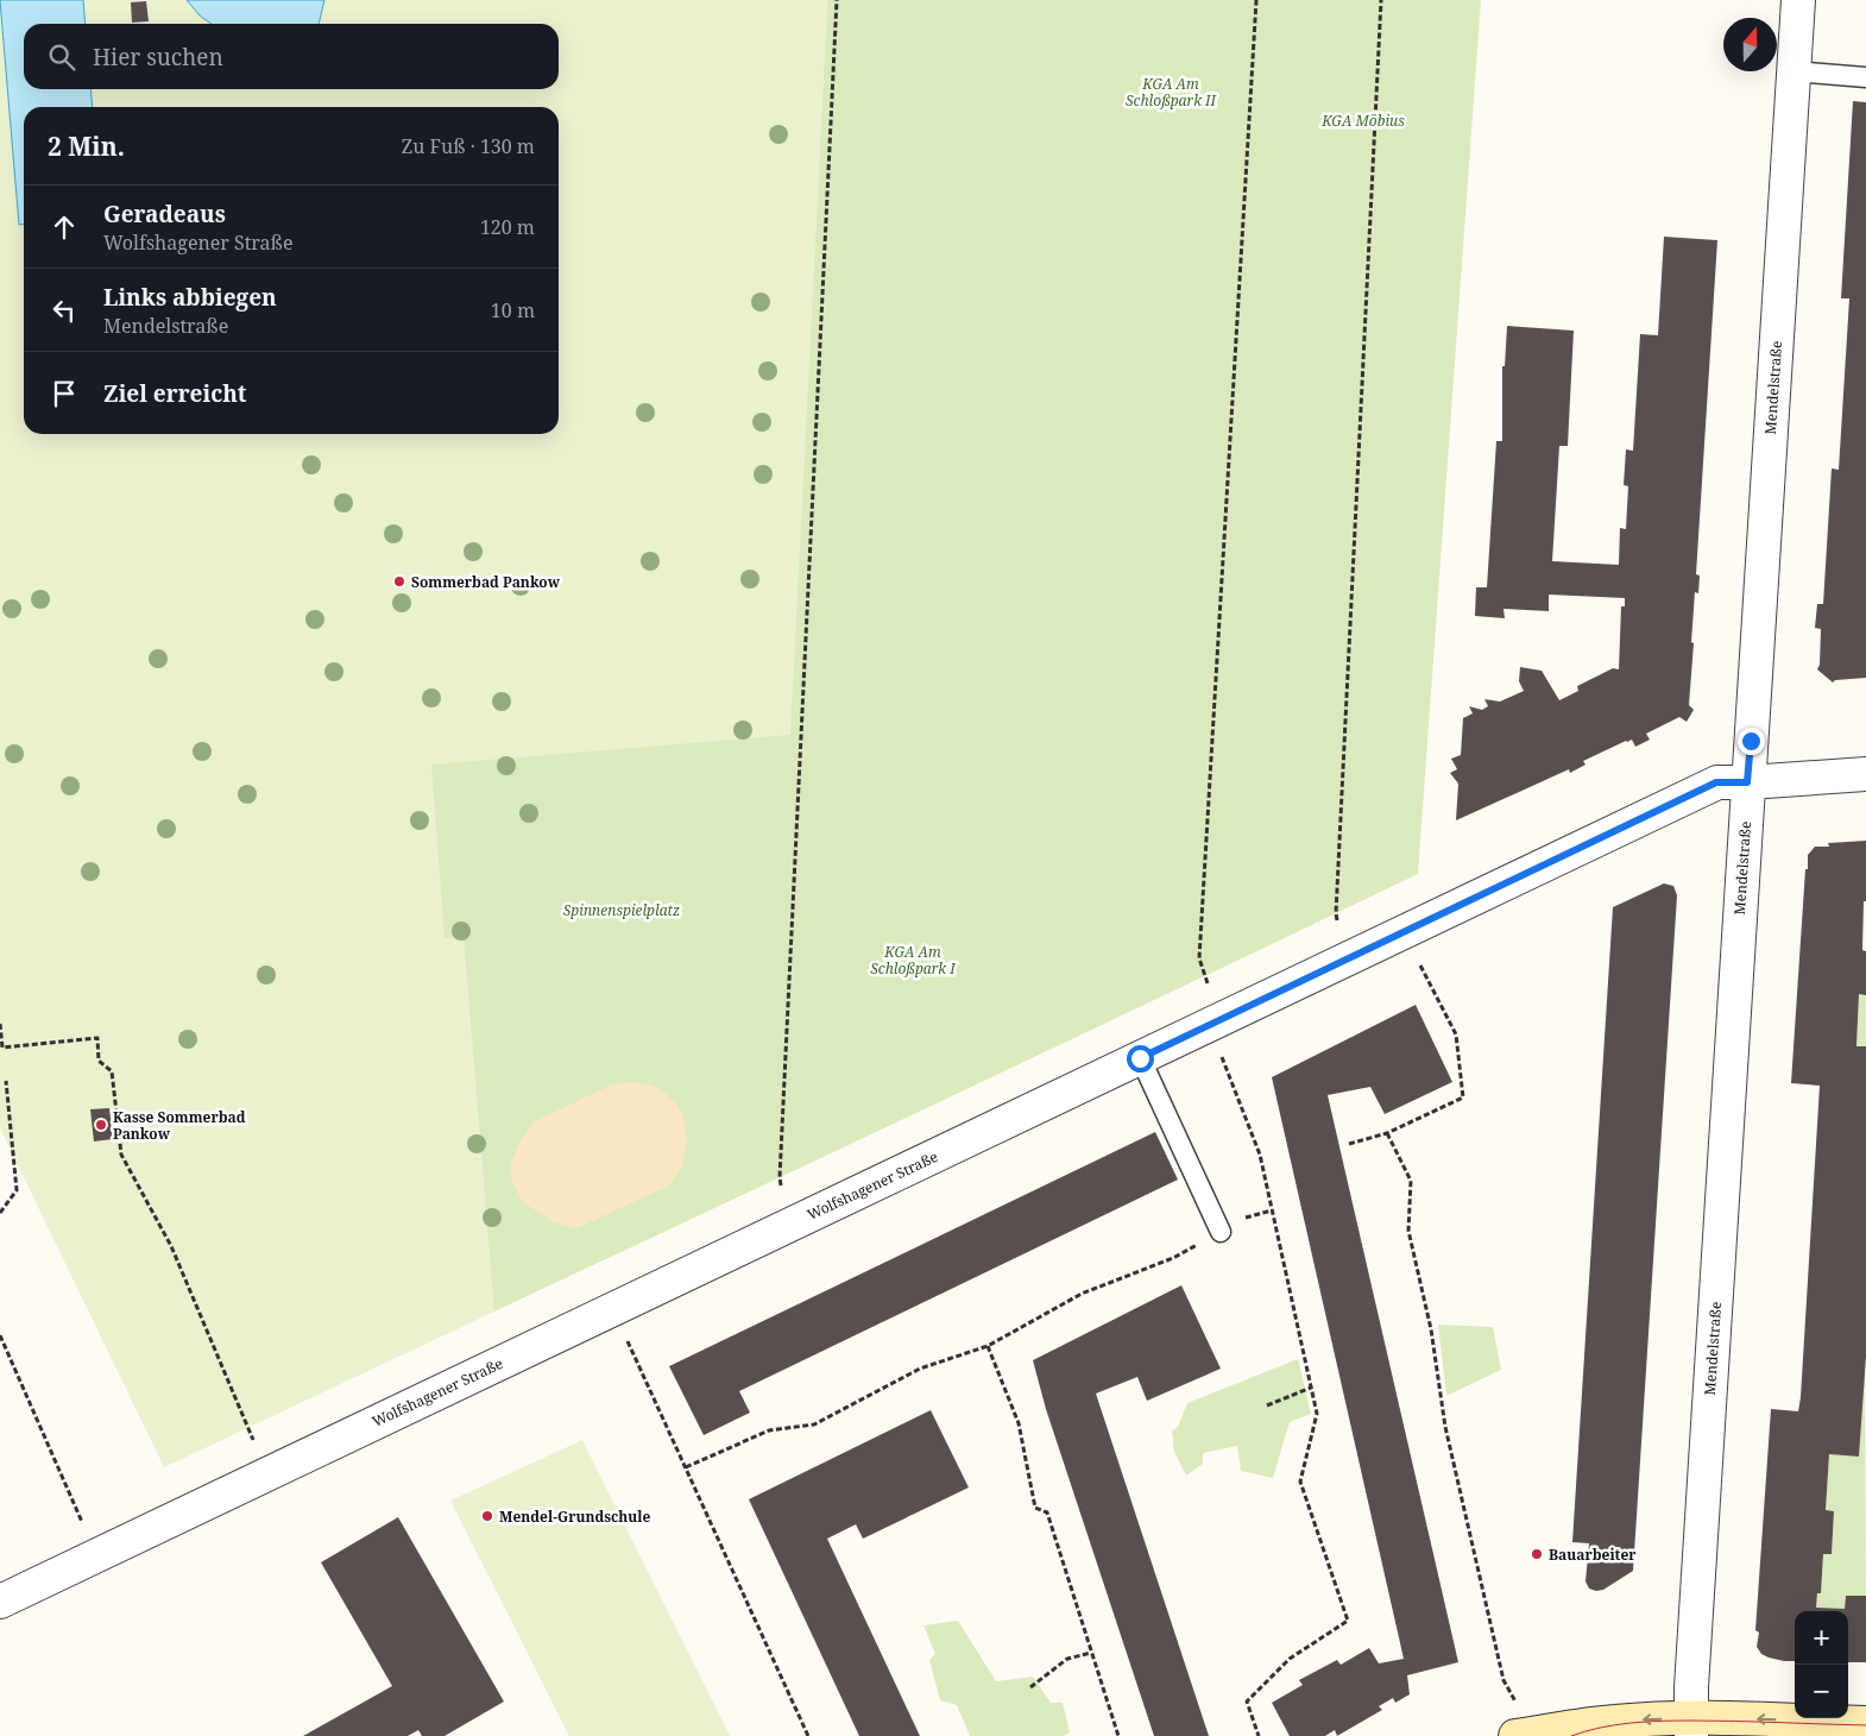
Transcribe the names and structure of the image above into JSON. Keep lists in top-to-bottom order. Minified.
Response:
{"streets":{"street":["Mendelstraße","Wolfshagener Straße"]},"crossings":[["Mendelstraße","Wolfshagener Straße"]],"parks":["KGA Am Schloßpark II","KGA Möbius","Spinnenspielplatz","KGA Am Schloßpark I"],"places":["Sommerbad Pankow","Kasse Sommerbad Pankow","Mendel-Grundschule","Bauarbeiter"],"north":"top","page":{"search":"Hier suchen","heading":["2 Min.","Zu Fuß · 130 m"],"list":[["Geradeaus","Wolfshagener Straße","120 m"],["Links abbiegen","Mendelstraße","10 m"],"Ziel erreicht"],"map_buttons":["+","−"]}}
